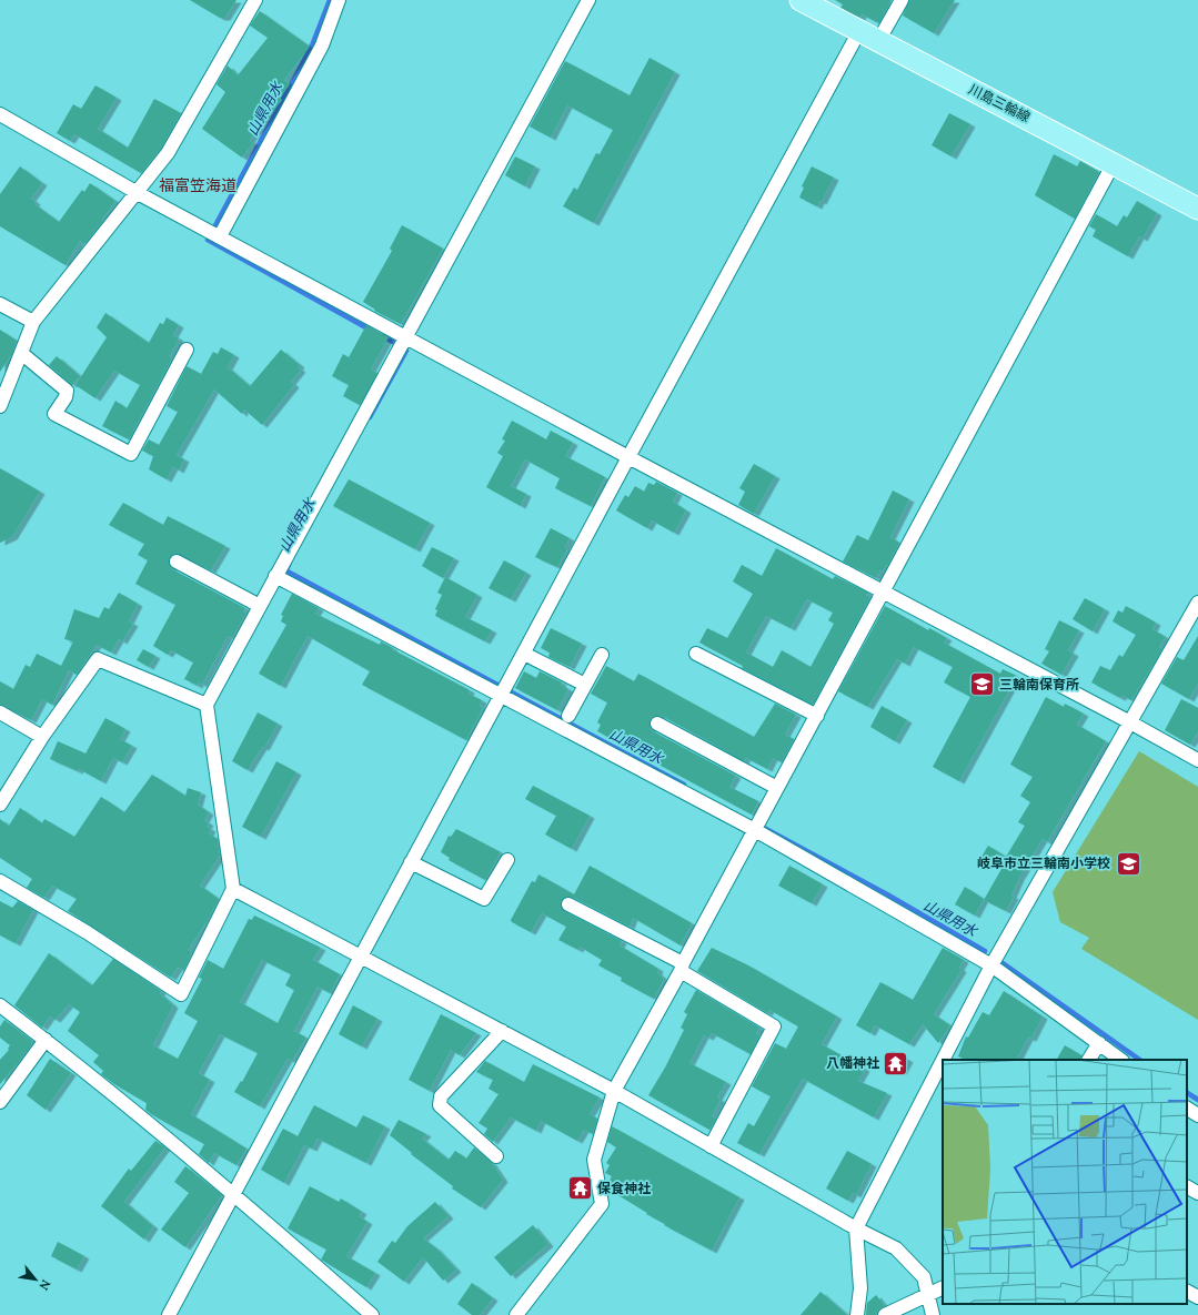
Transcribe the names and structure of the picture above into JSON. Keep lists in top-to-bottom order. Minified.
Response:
{"streets":{"main road":["川島三輪線"]},"districts":["福富笠海道"],"water":["山県用水"],"places":{"school or university":["三輪南保育所","岐阜市立三輪南小学校"],"temple":["八幡神社","保食神社"]},"north":"bottom right"}
